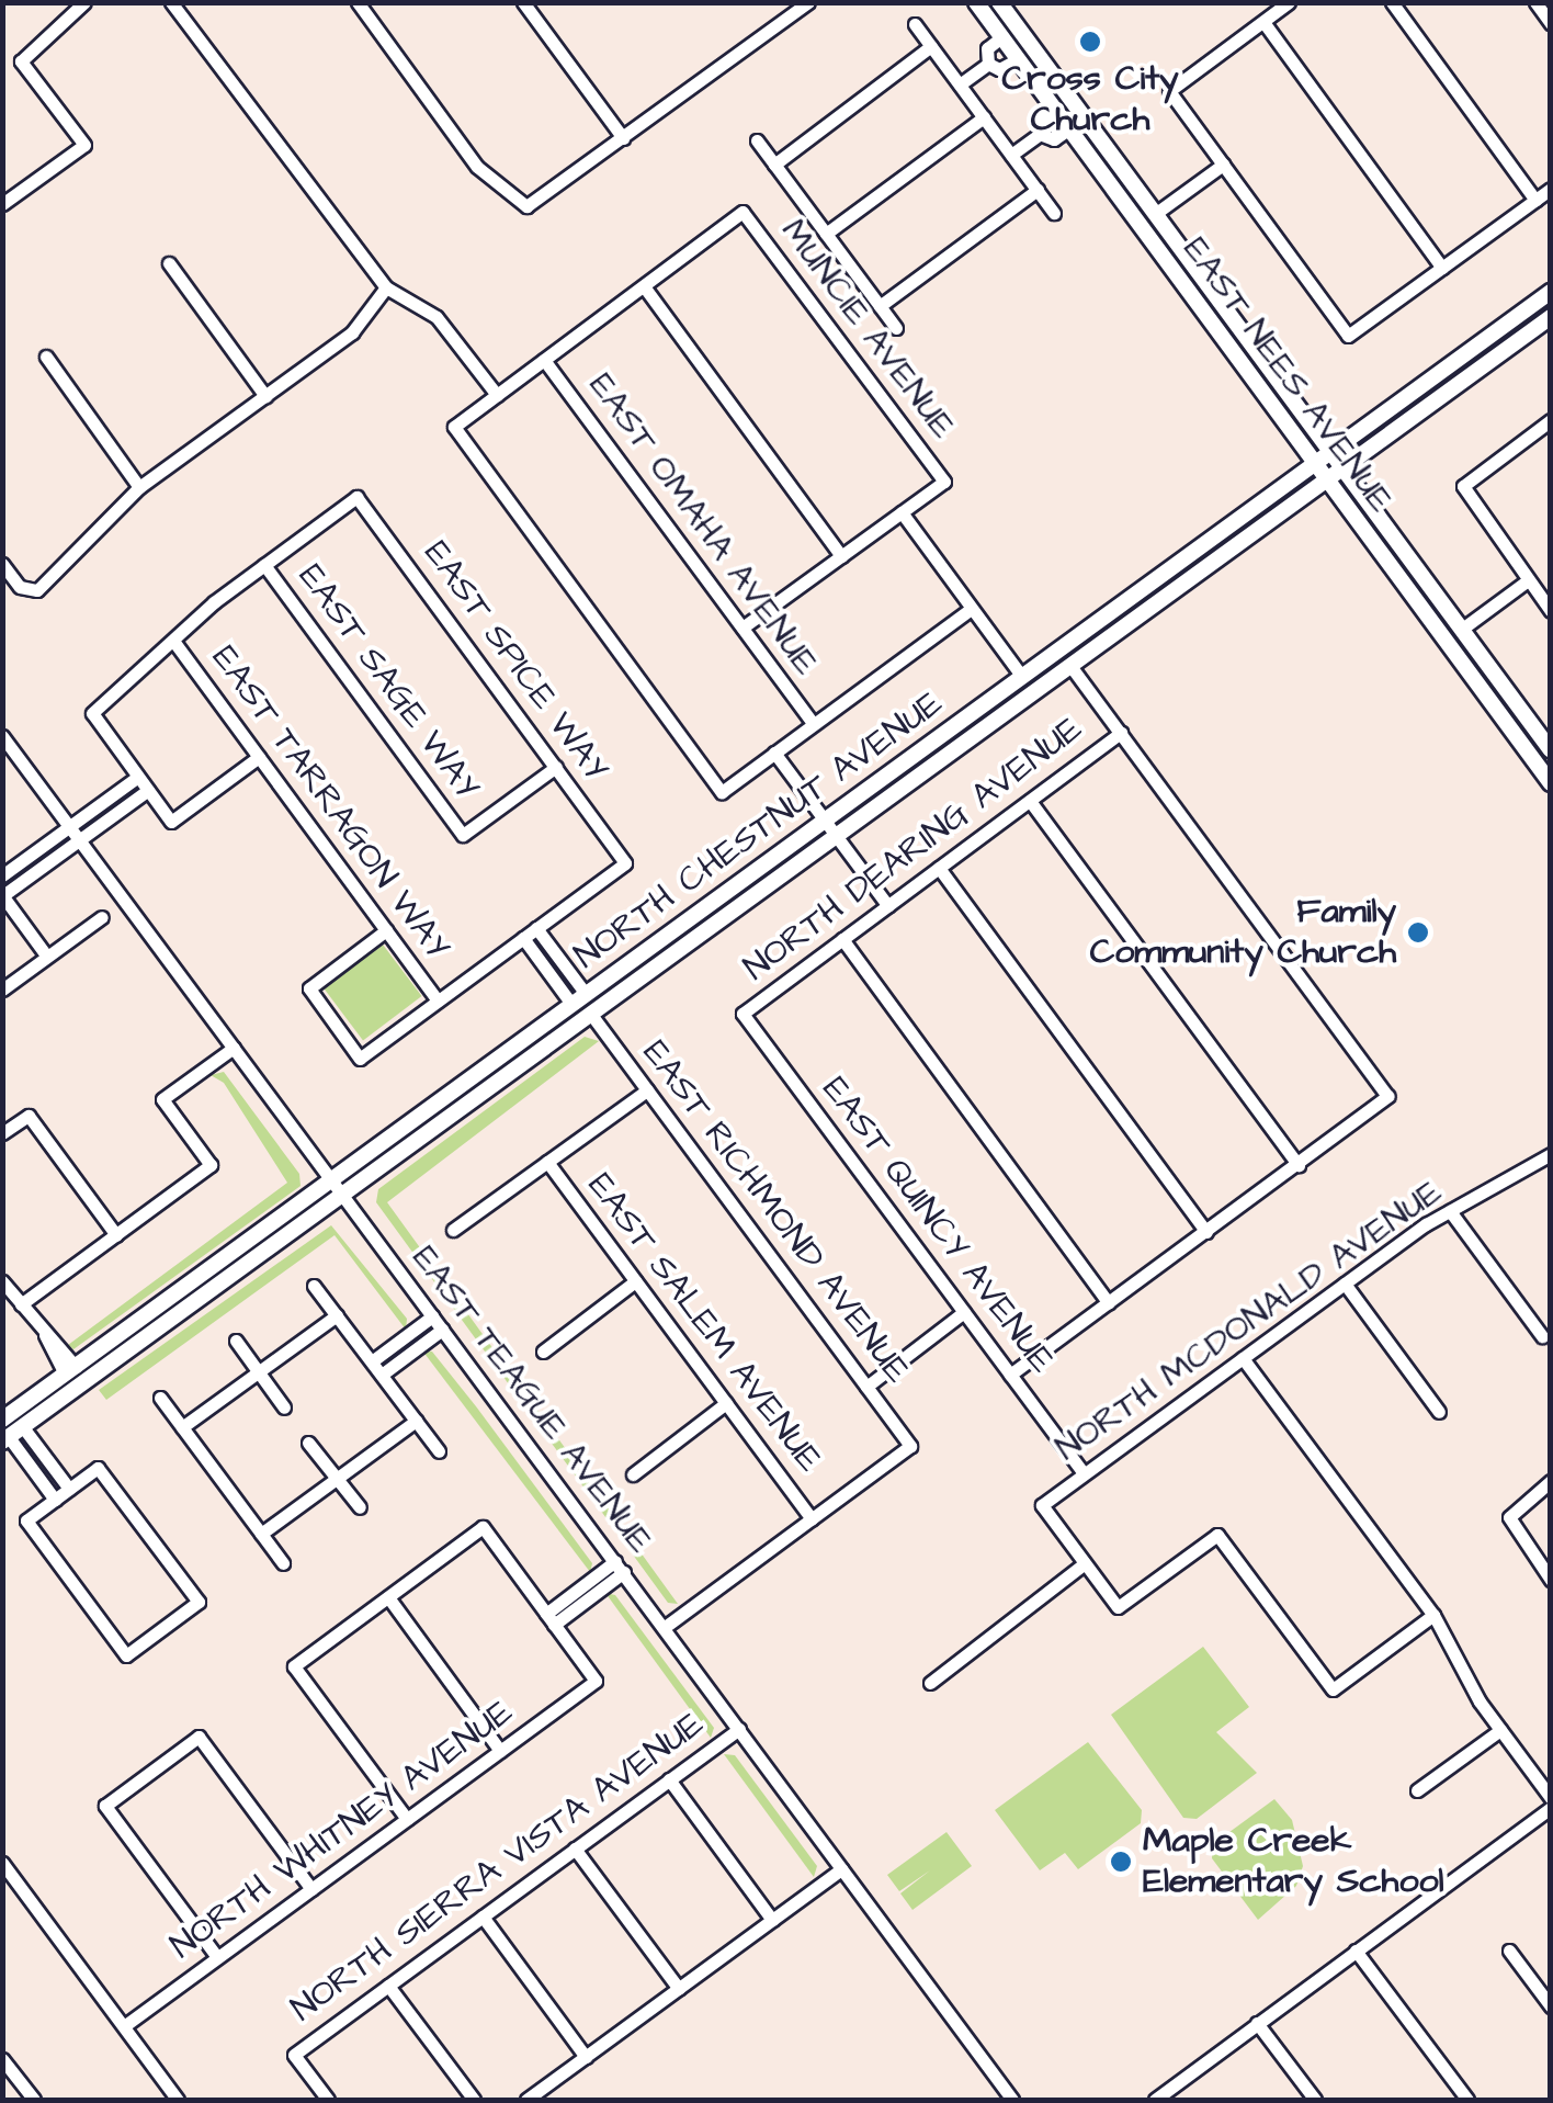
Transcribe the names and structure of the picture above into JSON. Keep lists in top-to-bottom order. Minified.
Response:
{"streets":{"main road":["EAST NEES AVENUE","NORTH CHESTNUT AVENUE"],"street":["MUNCIE AVENUE","EAST OMAHA AVENUE","EAST SPICE WAY","EAST SAGE WAY","EAST TARRAGON WAY","NORTH DEARING AVENUE","EAST RICHMOND AVENUE","EAST QUINCY AVENUE","NORTH MCDONALD AVENUE","EAST SALEM AVENUE","EAST TEAGUE AVENUE","NORTH WHITNEY AVENUE","NORTH SIERRA VISTA AVENUE"]},"crossings":[["EAST NEES AVENUE","NORTH CHESTNUT AVENUE"],["EAST SPICE WAY","EAST SAGE WAY"],["NORTH CHESTNUT AVENUE","EAST RICHMOND AVENUE"],["NORTH CHESTNUT AVENUE","EAST TEAGUE AVENUE"],["NORTH DEARING AVENUE","EAST QUINCY AVENUE"],["EAST RICHMOND AVENUE","EAST SALEM AVENUE"],["EAST QUINCY AVENUE","NORTH MCDONALD AVENUE"],["EAST TEAGUE AVENUE","NORTH SIERRA VISTA AVENUE"]],"places":["Cross City Church","Family Community Church","Maple Creek Elementary School"]}
